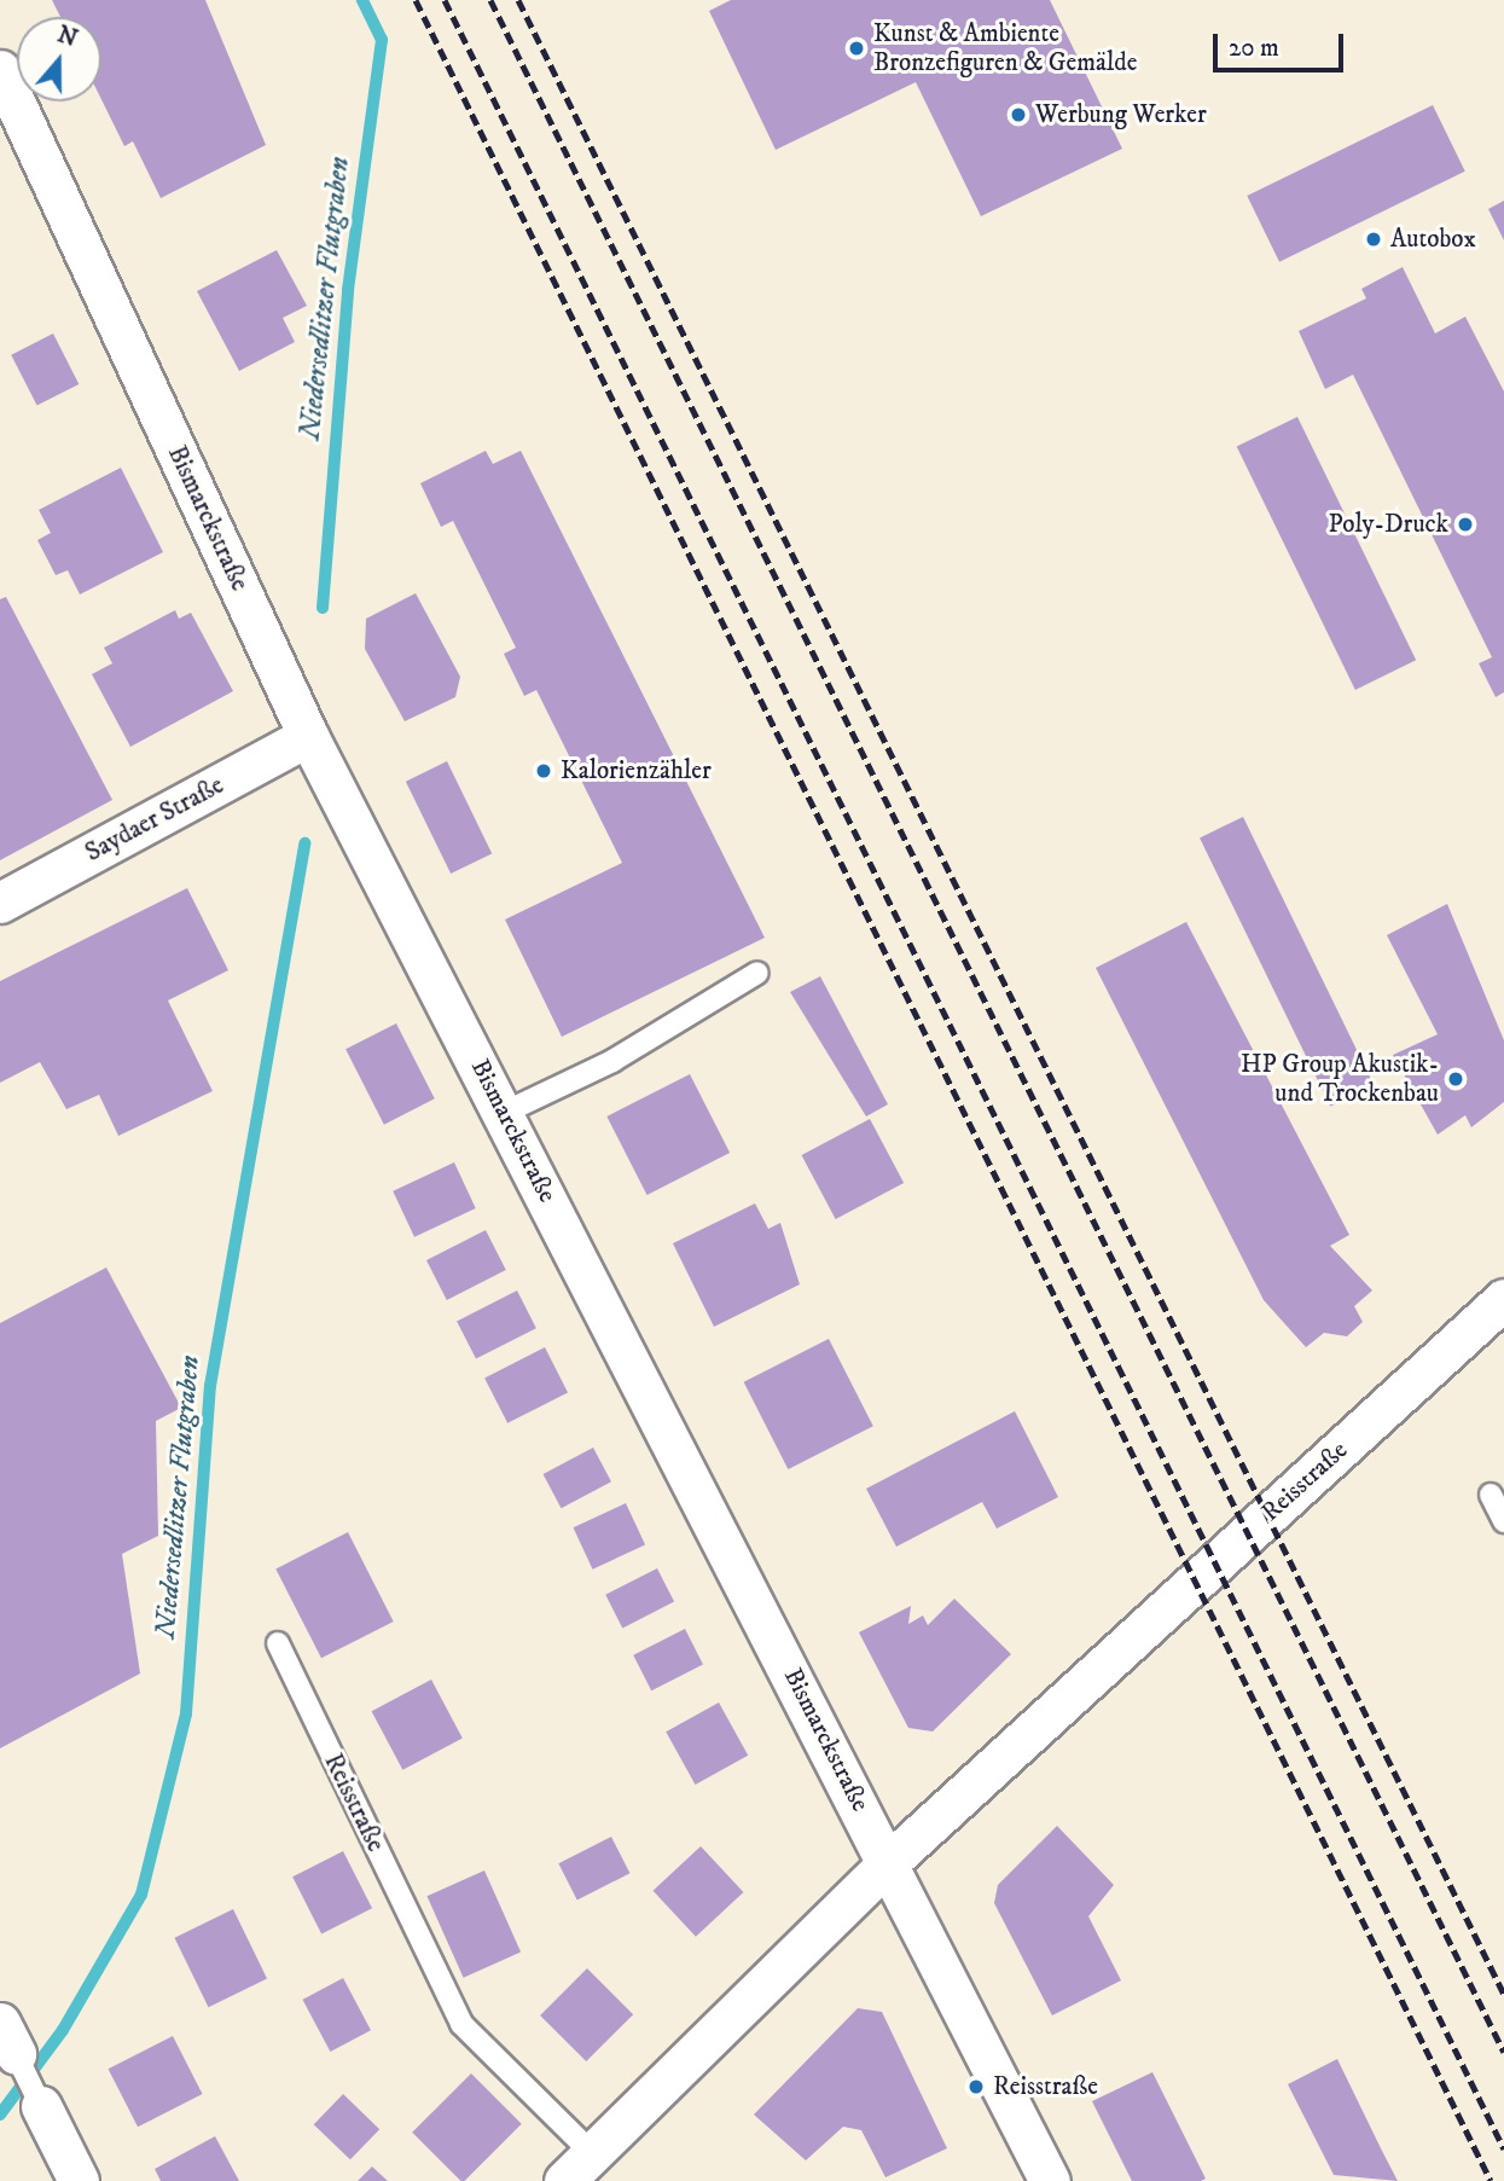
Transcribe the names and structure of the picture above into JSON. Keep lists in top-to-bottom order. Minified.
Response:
{"streets":{"street":["Bismarckstraße","Saydaer Straße","Reisstraße"]},"crossings":[["Bismarckstraße","Saydaer Straße"],["Bismarckstraße","Reisstraße"]],"water":["Niedersedlitzer Flutgraben"],"places":["Kunst & Ambiente Bronzefiguren & Gemälde","Werbung Werker","Autobox","Poly-Druck","Kalorienzähler","HP Group Akustik- und Trockenbau","Reisstraße"],"scale_bar":"20 m","north":"top"}
